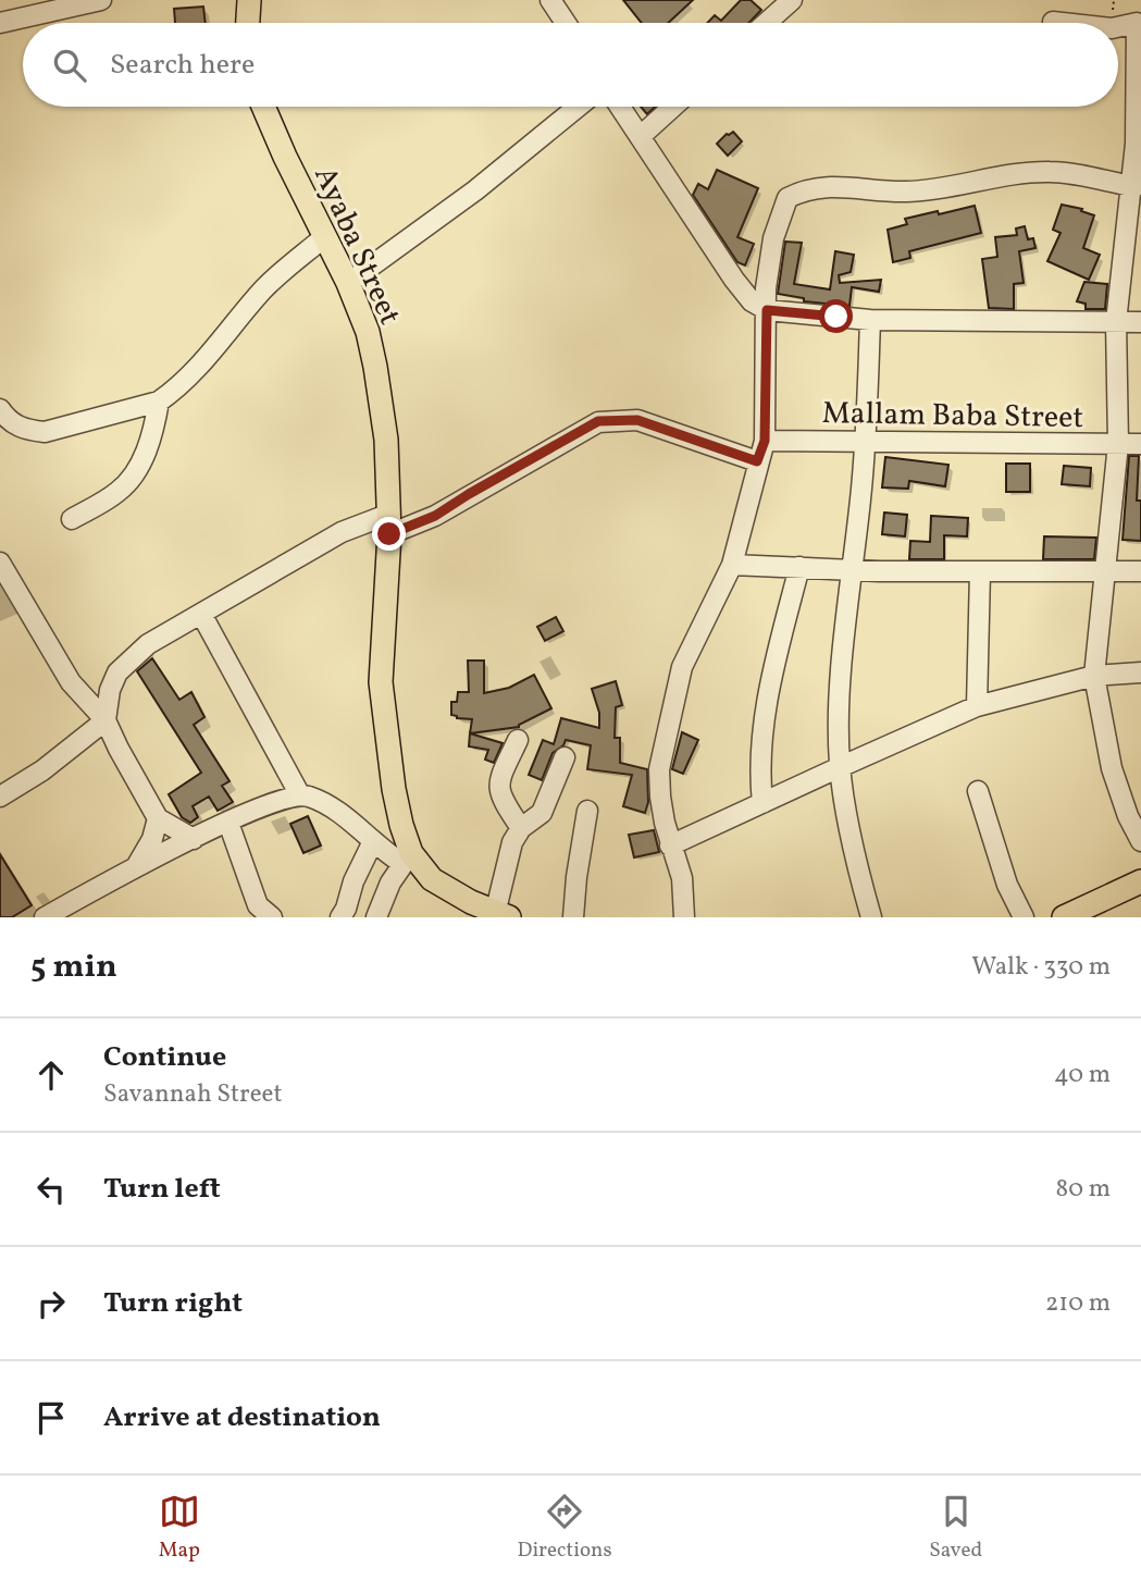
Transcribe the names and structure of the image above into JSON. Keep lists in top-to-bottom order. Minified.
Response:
{"streets":{"main road":["Ayaba Street"],"street":["Mallam Baba Street"]},"page":{"search":"Search here","heading":["5 min","Walk · 330 m"],"list":[["Continue","Savannah Street","40 m"],["Turn left","80 m"],["Turn right","210 m"],"Arrive at destination"],"nav":["Map","Directions","Saved"]}}
